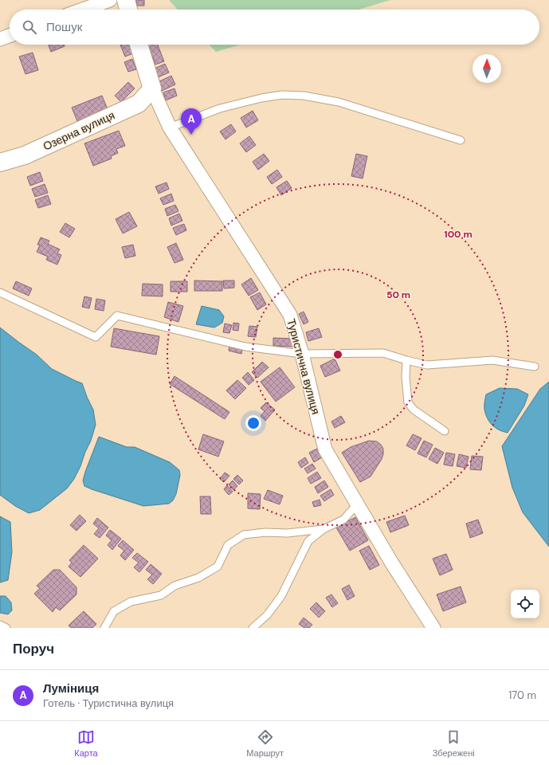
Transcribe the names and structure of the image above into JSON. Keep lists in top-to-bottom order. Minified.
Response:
{"streets":{"street":["Озерна вулиця","Туристична вулиця"]},"crossings":[["Озерна вулиця","Туристична вулиця"]],"north":"top","page":{"search":"Пошук","pins":"A","heading":"Поруч","list":[{"mark":"A","name":"Луміниця","note":"Готель · Туристична вулиця","value":"170 m"}],"nav":["Карта","Маршрут","Збережені"]},"rings":["100 m","50 m"]}
